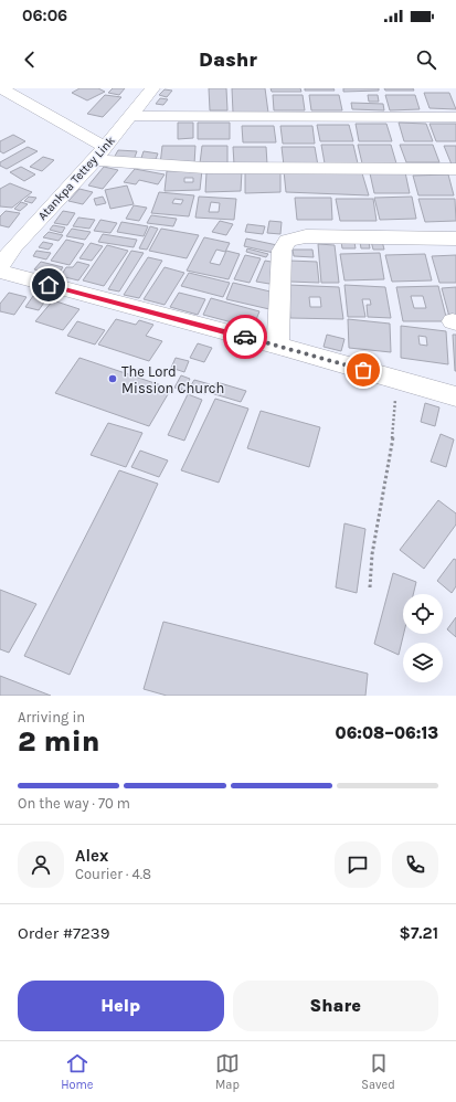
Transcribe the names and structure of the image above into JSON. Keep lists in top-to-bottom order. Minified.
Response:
{"streets":{"street":["Atankpa Tettey Link"]},"places":["The Lord Mission Church"],"page":{"status":"06:06","header":"Dashr","heading":["2 min","Arriving in","06:08–06:13"],"panel":["Alex","Courier · 4.8","Order #7239","$7.21"],"bar":"On the way · 70 m","buttons":["Help","Share"],"tabs":["Home","Map","Saved"]}}
